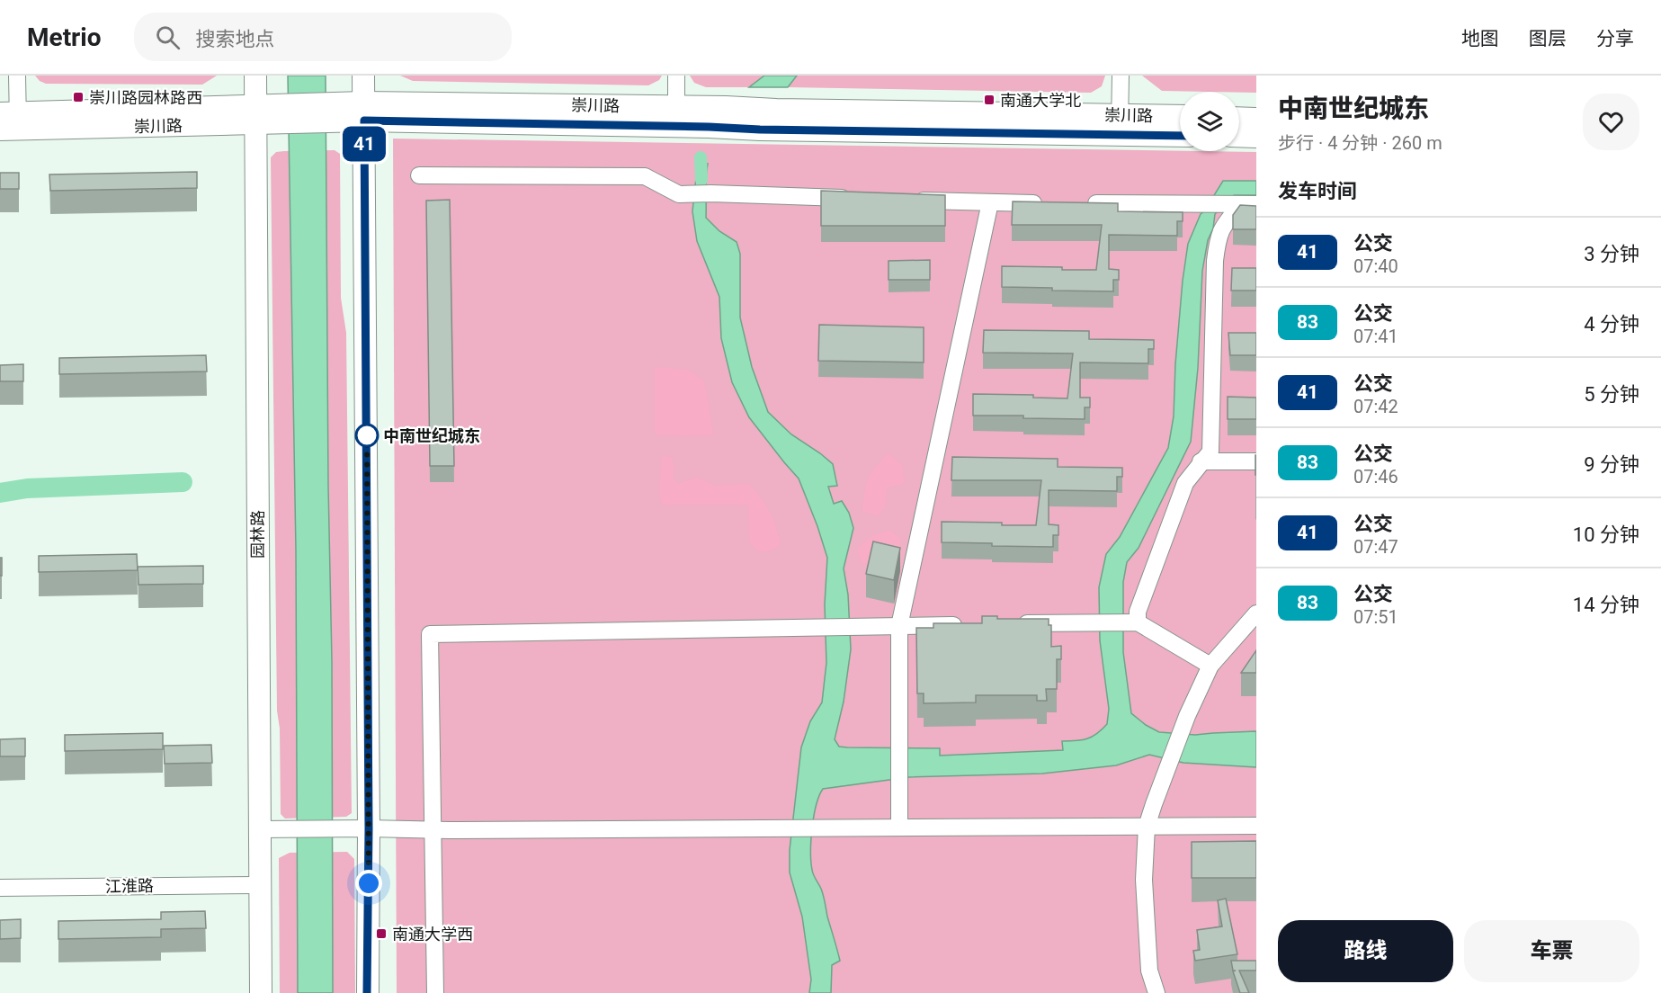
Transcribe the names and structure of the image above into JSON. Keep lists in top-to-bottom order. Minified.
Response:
{"streets":{"main road":["崇川路","园林路"],"street":["江淮路"]},"crossings":[["崇川路","园林路"],["园林路","江淮路"]],"places":{"transit":["崇川路园林路西","南通大学北","南通大学西"],"other":["中南世纪城东"]},"lines":["bus line 41"],"page":{"header":"Metrio","search":"搜索地点","nav":["地图","图层","分享"],"on_map":"41","heading":[["中南世纪城东","步行 · 4 分钟 · 260 m"],"发车时间"],"list":[{"mark":"41","name":"公交","note":"07:40","value":"3 分钟"},{"mark":"83","name":"公交","note":"07:41","value":"4 分钟"},{"mark":"41","name":"公交","note":"07:42","value":"5 分钟"},{"mark":"83","name":"公交","note":"07:46","value":"9 分钟"},{"mark":"41","name":"公交","note":"07:47","value":"10 分钟"},{"mark":"83","name":"公交","note":"07:51","value":"14 分钟"}],"buttons":["路线","车票"]}}
